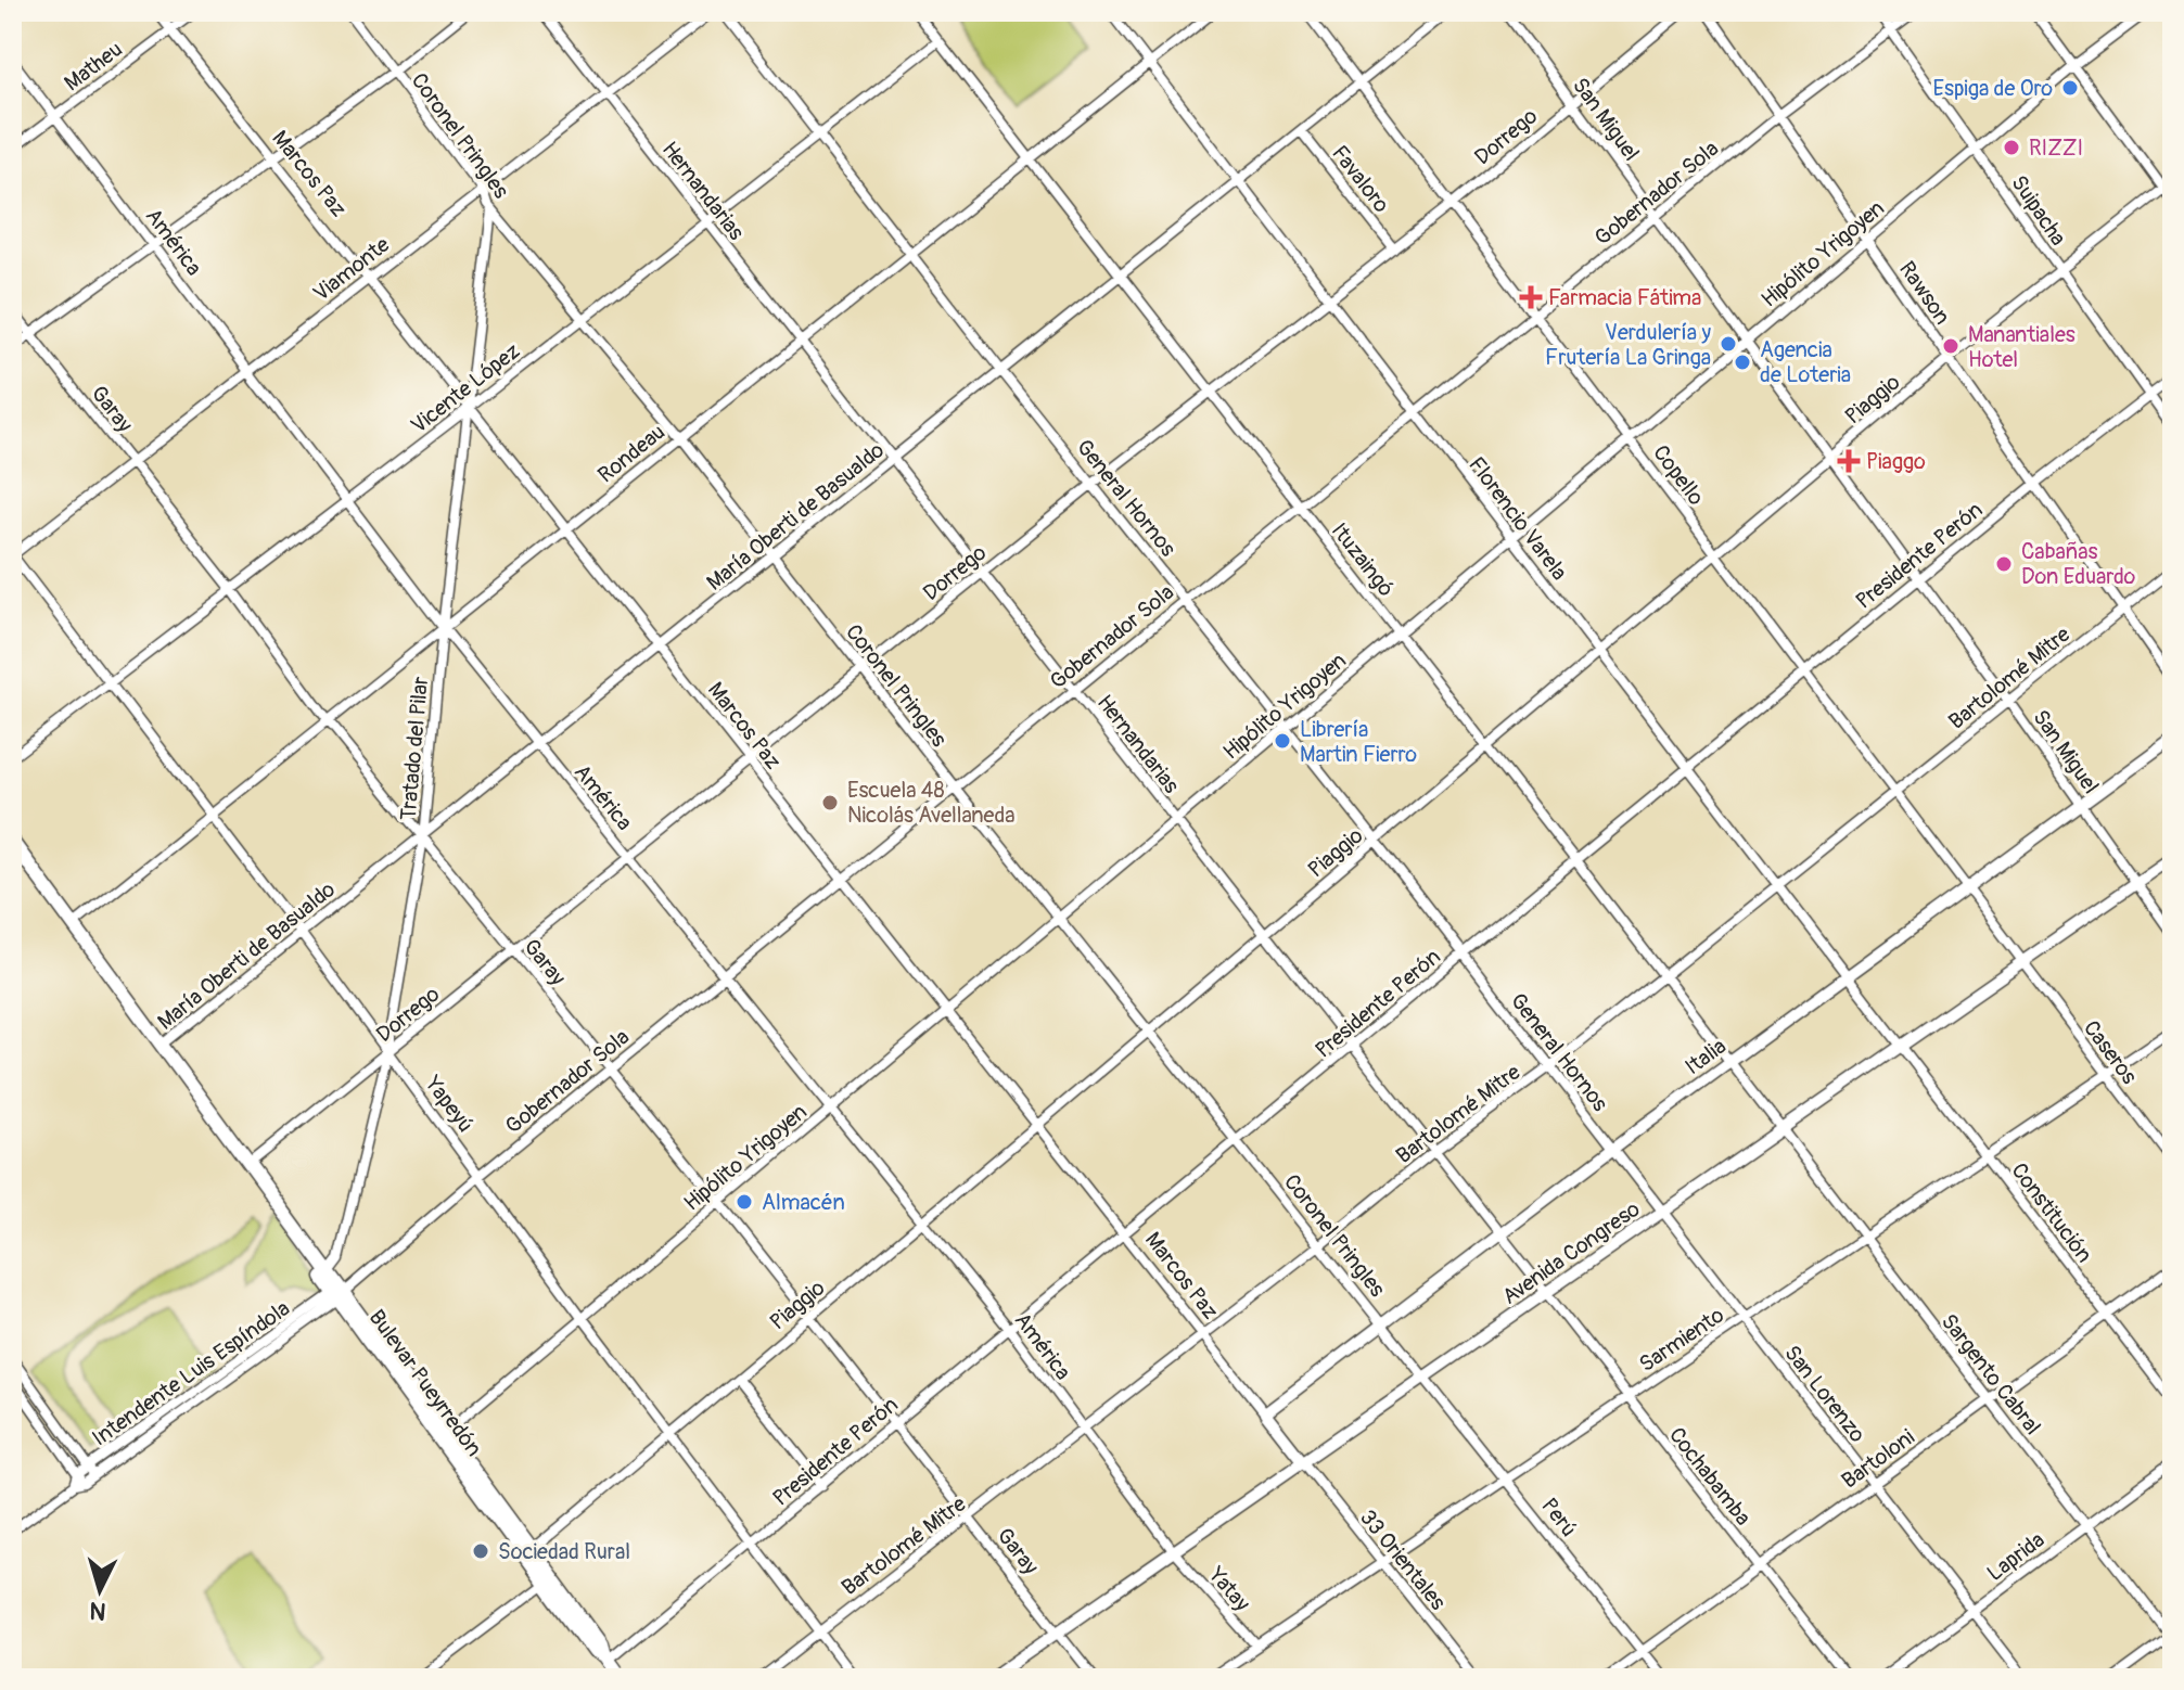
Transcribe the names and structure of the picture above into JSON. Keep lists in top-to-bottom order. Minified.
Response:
{"streets":{"main road":["Bulevar Pueyrredón"],"street":["Matheu","San Miguel","Coronel Pringles","Dorrego","Marcos Paz","Favaloro","Hernandarias","Gobernador Sola","Suipacha","América","Hipólito Yrigoyen","Viamonte","Rawson","Vicente López","Piaggio","Garay","Rondeau","Copello","General Hornos","María Oberti de Basualdo","Florencio Varela","Presidente Perón","Ituzaingó","Bartolomé Mitre","Tratado del Pilar","Caseros","Italia","Yapeyú","Constitución","Avenida Congreso","Sarmiento","Intendente Luis Espíndola","Sargento Cabral","San Lorenzo","Bartoloni","Cochabamba","Perú","Laprida","33 Orientales","Yatay"]},"crossings":[["Matheu","Marcos Paz"],["Matheu","América"],["San Miguel","Dorrego"],["San Miguel","Gobernador Sola"],["San Miguel","Hipólito Yrigoyen"],["San Miguel","Piaggio"],["San Miguel","Presidente Perón"],["San Miguel","Bartolomé Mitre"],["San Miguel","Italia"],["San Miguel","Avenida Congreso"],["Coronel Pringles","Dorrego"],["Coronel Pringles","Gobernador Sola"],["Coronel Pringles","Hipólito Yrigoyen"],["Coronel Pringles","Viamonte"],["Coronel Pringles","Vicente López"],["Coronel Pringles","Piaggio"],["Coronel Pringles","Rondeau"],["Coronel Pringles","María Oberti de Basualdo"],["Coronel Pringles","Presidente Perón"],["Coronel Pringles","Bartolomé Mitre"],["Coronel Pringles","Tratado del Pilar"],["Coronel Pringles","Italia"],["Coronel Pringles","Avenida Congreso"],["Coronel Pringles","Perú"],["Dorrego","Marcos Paz"],["Dorrego","Favaloro"],["Dorrego","Hernandarias"],["Dorrego","América"],["Dorrego","Garay"],["Dorrego","Copello"],["Dorrego","General Hornos"],["Dorrego","Florencio Varela"],["Dorrego","Ituzaingó"],["Dorrego","Tratado del Pilar"],["Dorrego","Yapeyú"],["Dorrego","Bulevar Pueyrredón"],["Marcos Paz","Gobernador Sola"],["Marcos Paz","Hipólito Yrigoyen"],["Marcos Paz","Viamonte"],["Marcos Paz","Vicente López"],["Marcos Paz","Piaggio"],["Marcos Paz","Rondeau"],["Marcos Paz","María Oberti de Basualdo"],["Marcos Paz","Presidente Perón"],["Marcos Paz","Bartolomé Mitre"],["Marcos Paz","Tratado del Pilar"],["Marcos Paz","Italia"],["Marcos Paz","Avenida Congreso"],["Marcos Paz","33 Orientales"],["Favaloro","María Oberti de Basualdo"],["Hernandarias","Gobernador Sola"],["Hernandarias","Hipólito Yrigoyen"],["Hernandarias","Viamonte"],["Hernandarias","Vicente López"],["Hernandarias","Piaggio"],["Hernandarias","Rondeau"],["Hernandarias","María Oberti de Basualdo"],["Hernandarias","Presidente Perón"],["Hernandarias","Bartolomé Mitre"],["Hernandarias","Italia"],["Hernandarias","Avenida Congreso"],["Hernandarias","Cochabamba"],["Gobernador Sola","Suipacha"],["Gobernador Sola","América"],["Gobernador Sola","Rawson"],["Gobernador Sola","Garay"],["Gobernador Sola","Copello"],["Gobernador Sola","General Hornos"],["Gobernador Sola","Florencio Varela"],["Gobernador Sola","Ituzaingó"],["Gobernador Sola","Yapeyú"],["Gobernador Sola","Intendente Luis Espíndola"],["Gobernador Sola","Bulevar Pueyrredón"],["Suipacha","Hipólito Yrigoyen"],["Suipacha","Piaggio"],["Suipacha","Presidente Perón"],["América","Hipólito Yrigoyen"],["América","Viamonte"],["América","Vicente López"],["América","Piaggio"],["América","Rondeau"],["América","María Oberti de Basualdo"],["América","Presidente Perón"],["América","Bartolomé Mitre"],["América","Tratado del Pilar"],["América","Avenida Congreso"],["América","Yatay"],["Hipólito Yrigoyen","Rawson"],["Hipólito Yrigoyen","Garay"],["Hipólito Yrigoyen","Copello"],["Hipólito Yrigoyen","General Hornos"],["Hipólito Yrigoyen","Florencio Varela"],["Hipólito Yrigoyen","Ituzaingó"],["Hipólito Yrigoyen","Yapeyú"],["Hipólito Yrigoyen","Bulevar Pueyrredón"],["Viamonte","Garay"],["Viamonte","Yapeyú"],["Rawson","Piaggio"],["Rawson","Presidente Perón"],["Rawson","Bartolomé Mitre"],["Vicente López","Garay"],["Vicente López","General Hornos"],["Vicente López","Ituzaingó"],["Vicente López","Tratado del Pilar"],["Vicente López","Yapeyú"],["Piaggio","Garay"],["Piaggio","Copello"],["Piaggio","General Hornos"],["Piaggio","Florencio Varela"],["Piaggio","Ituzaingó"],["Piaggio","Yapeyú"],["Piaggio","Bulevar Pueyrredón"],["Garay","Rondeau"],["Garay","María Oberti de Basualdo"],["Garay","Presidente Perón"],["Garay","Bartolomé Mitre"],["Garay","Tratado del Pilar"],["Garay","Avenida Congreso"],["Rondeau","General Hornos"],["Rondeau","Florencio Varela"],["Rondeau","Ituzaingó"],["Rondeau","Tratado del Pilar"],["Rondeau","Yapeyú"],["Rondeau","Bulevar Pueyrredón"],["Copello","María Oberti de Basualdo"],["Copello","Presidente Perón"],["Copello","Bartolomé Mitre"],["Copello","Caseros"],["Copello","Italia"],["Copello","Avenida Congreso"],["General Hornos","María Oberti de Basualdo"],["General Hornos","Presidente Perón"],["General Hornos","Bartolomé Mitre"],["General Hornos","Italia"],["General Hornos","Avenida Congreso"],["General Hornos","San Lorenzo"],["María Oberti de Basualdo","Florencio Varela"],["María Oberti de Basualdo","Ituzaingó"],["María Oberti de Basualdo","Tratado del Pilar"],["María Oberti de Basualdo","Yapeyú"],["María Oberti de Basualdo","Bulevar Pueyrredón"],["Florencio Varela","Presidente Perón"],["Florencio Varela","Bartolomé Mitre"],["Florencio Varela","Italia"],["Florencio Varela","Constitución"],["Florencio Varela","Avenida Congreso"],["Presidente Perón","Ituzaingó"],["Presidente Perón","Yapeyú"],["Presidente Perón","Bulevar Pueyrredón"],["Ituzaingó","Bartolomé Mitre"],["Ituzaingó","Italia"],["Ituzaingó","Avenida Congreso"],["Ituzaingó","Sargento Cabral"],["Bartolomé Mitre","Yapeyú"],["Tratado del Pilar","Yapeyú"],["Tratado del Pilar","Bulevar Pueyrredón"],["Caseros","Avenida Congreso"],["Caseros","Sarmiento"],["Constitución","Avenida Congreso"],["Constitución","Sarmiento"],["Constitución","Bartoloni"],["Avenida Congreso","Sargento Cabral"],["Avenida Congreso","San Lorenzo"],["Avenida Congreso","Cochabamba"],["Avenida Congreso","Perú"],["Avenida Congreso","33 Orientales"],["Avenida Congreso","Yatay"],["Sarmiento","Sargento Cabral"],["Sarmiento","San Lorenzo"],["Sarmiento","Cochabamba"],["Sarmiento","Perú"],["Sarmiento","33 Orientales"],["Sarmiento","Yatay"],["Intendente Luis Espíndola","Bulevar Pueyrredón"],["Sargento Cabral","Bartoloni"],["Sargento Cabral","Laprida"],["San Lorenzo","Bartoloni"],["San Lorenzo","Laprida"],["Bartoloni","Cochabamba"],["Bartoloni","Perú"]],"places":{"other":["Espiga de Oro","RIZZI","Verdulería y Frutería La Gringa","Manantiales Hotel","Agencia de Loteria","Cabañas Don Eduardo","Librería Martin Fierro","Escuela 48 Nicolás Avellaneda","Almacén","Sociedad Rural"],"health":["Farmacia Fátima","Piaggo"]},"north":"bottom"}
